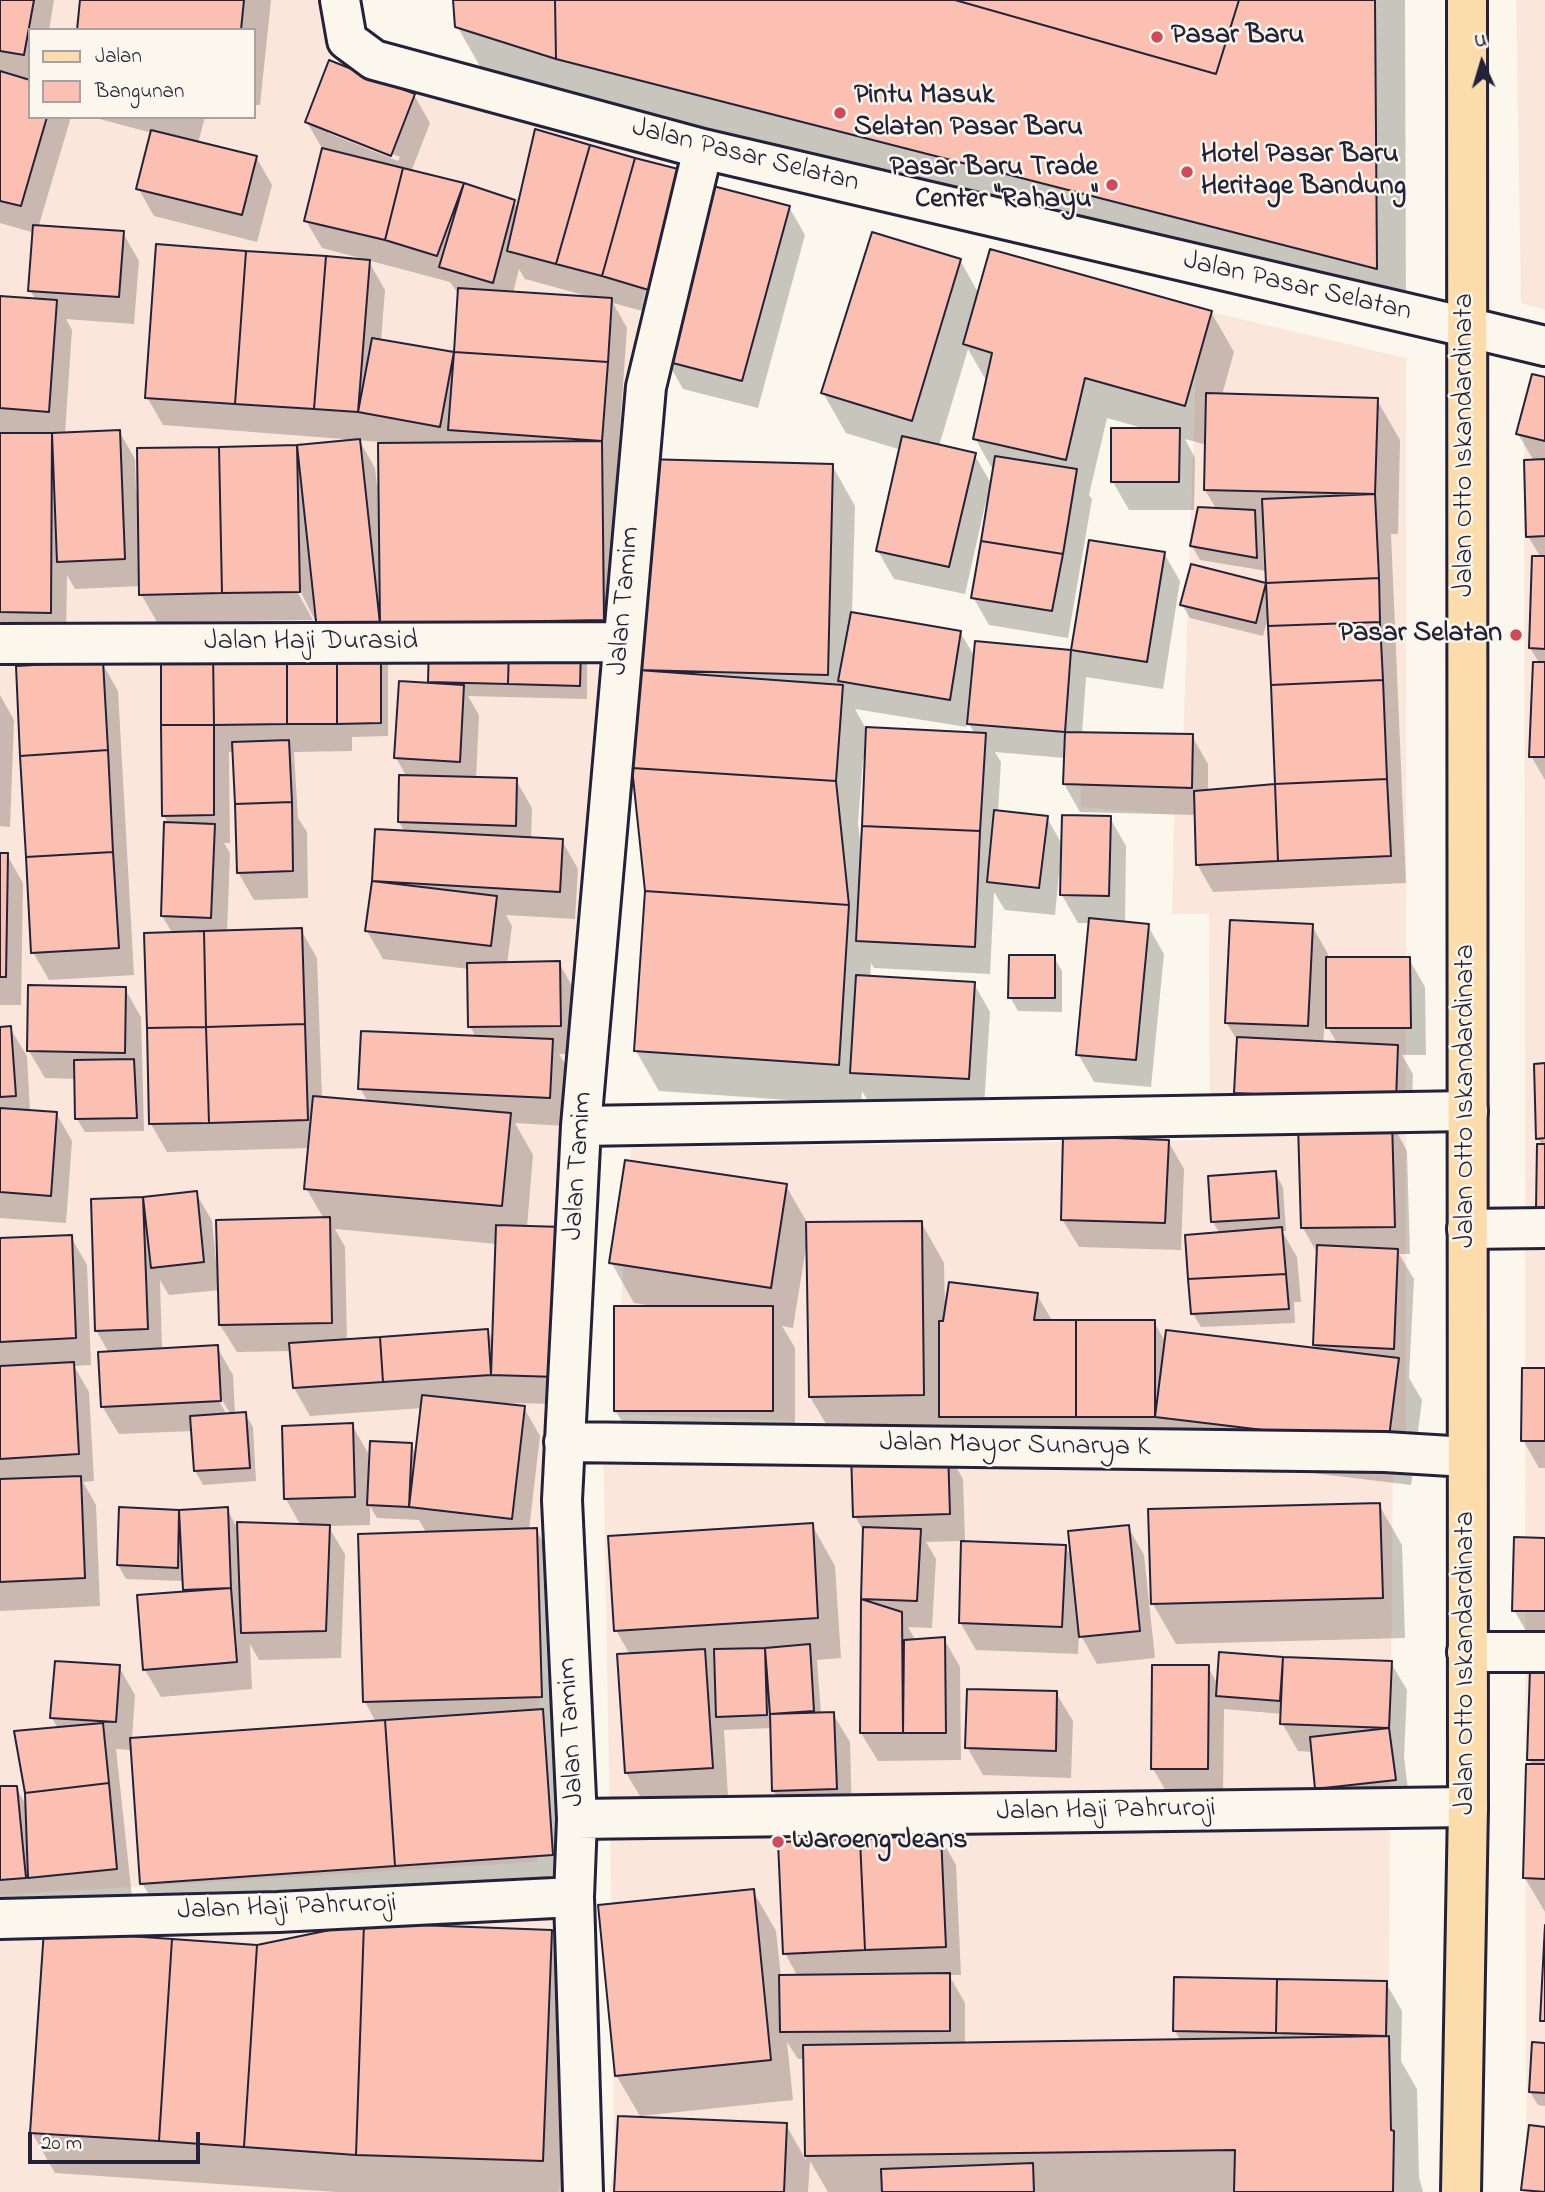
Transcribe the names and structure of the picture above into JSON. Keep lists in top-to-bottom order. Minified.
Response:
{"streets":{"main road":["Jalan Otto Iskandardinata"],"street":["Jalan Pasar Selatan","Jalan Tamim","Jalan Haji Durasid","Jalan Mayor Sunarya K","Jalan Haji Pahruroji"]},"crossings":[["Jalan Pasar Selatan","Jalan Otto Iskandardinata"],["Jalan Pasar Selatan","Jalan Tamim"],["Jalan Otto Iskandardinata","Jalan Mayor Sunarya K"],["Jalan Otto Iskandardinata","Jalan Haji Pahruroji"],["Jalan Tamim","Jalan Haji Durasid"],["Jalan Tamim","Jalan Mayor Sunarya K"],["Jalan Tamim","Jalan Haji Pahruroji"]],"places":["Pasar Baru","Pintu Masuk Selatan Pasar Baru","Hotel Pasar Baru Heritage Bandung","Pasar Baru Trade Center \"Rahayu\"","Pasar Selatan","Waroeng Jeans"],"legend":["Jalan","Bangunan"],"scale_bar":"20 m","north":"top"}
